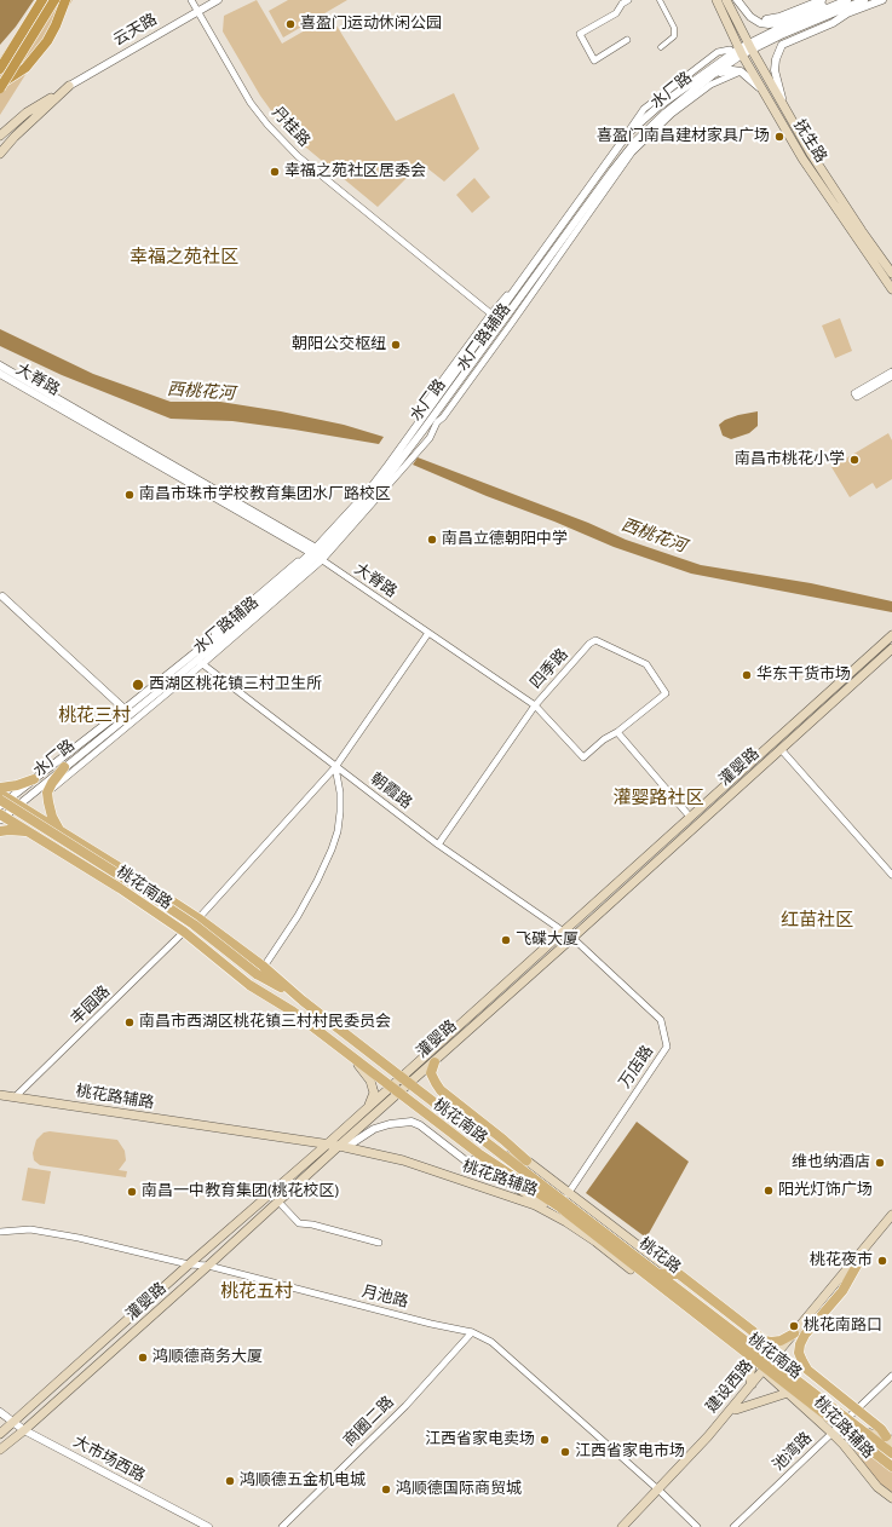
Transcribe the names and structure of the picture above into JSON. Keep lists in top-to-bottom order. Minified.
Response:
{"streets":{"main road":["云天路","抚生路","灌婴路","桃花南路","桃花路辅路","桃花路","建设西路"],"street":["水厂路","丹桂路","水厂路辅路","大脊路","四季路","朝霞路","丰园路","万店路","月池路","商圈二路","池湾路","大市场西路"]},"crossings":[["云天路","丹桂路"],["水厂路","丹桂路"],["水厂路","抚生路"],["水厂路","水厂路辅路"],["水厂路","大脊路"],["水厂路","朝霞路"],["水厂路","桃花南路"],["水厂路辅路","大脊路"],["水厂路辅路","朝霞路"],["大脊路","四季路"],["四季路","朝霞路"],["灌婴路","朝霞路"],["灌婴路","桃花南路"],["灌婴路","万店路"],["灌婴路","桃花路辅路"],["灌婴路","桃花路"],["灌婴路","月池路"],["灌婴路","大市场西路"],["朝霞路","万店路"],["桃花南路","丰园路"],["桃花南路","桃花路辅路"],["桃花南路","桃花路"],["桃花南路","建设西路"],["桃花南路","池湾路"],["丰园路","桃花路辅路"],["万店路","桃花路"],["桃花路辅路","建设西路"],["桃花路辅路","池湾路"],["月池路","建设西路"],["月池路","商圈二路"]],"districts":["幸福之苑社区","桃花三村","灌婴路社区","红苗社区","桃花五村"],"water":["西桃花河"],"places":["喜盈门运动休闲公园","喜盈门南昌建材家具广场","幸福之苑社区居委会","朝阳公交枢纽","南昌市桃花小学","南昌市珠市学校教育集团水厂路校区","南昌立德朝阳中学","华东干货市场","西湖区桃花镇三村卫生所","飞碟大厦","南昌市西湖区桃花镇三村村民委员会","维也纳酒店","阳光灯饰广场","南昌一中教育集团(桃花校区)","桃花夜市","桃花南路口","鸿顺德商务大厦","江西省家电卖场","江西省家电市场","鸿顺德五金机电城","鸿顺德国际商贸城"]}
